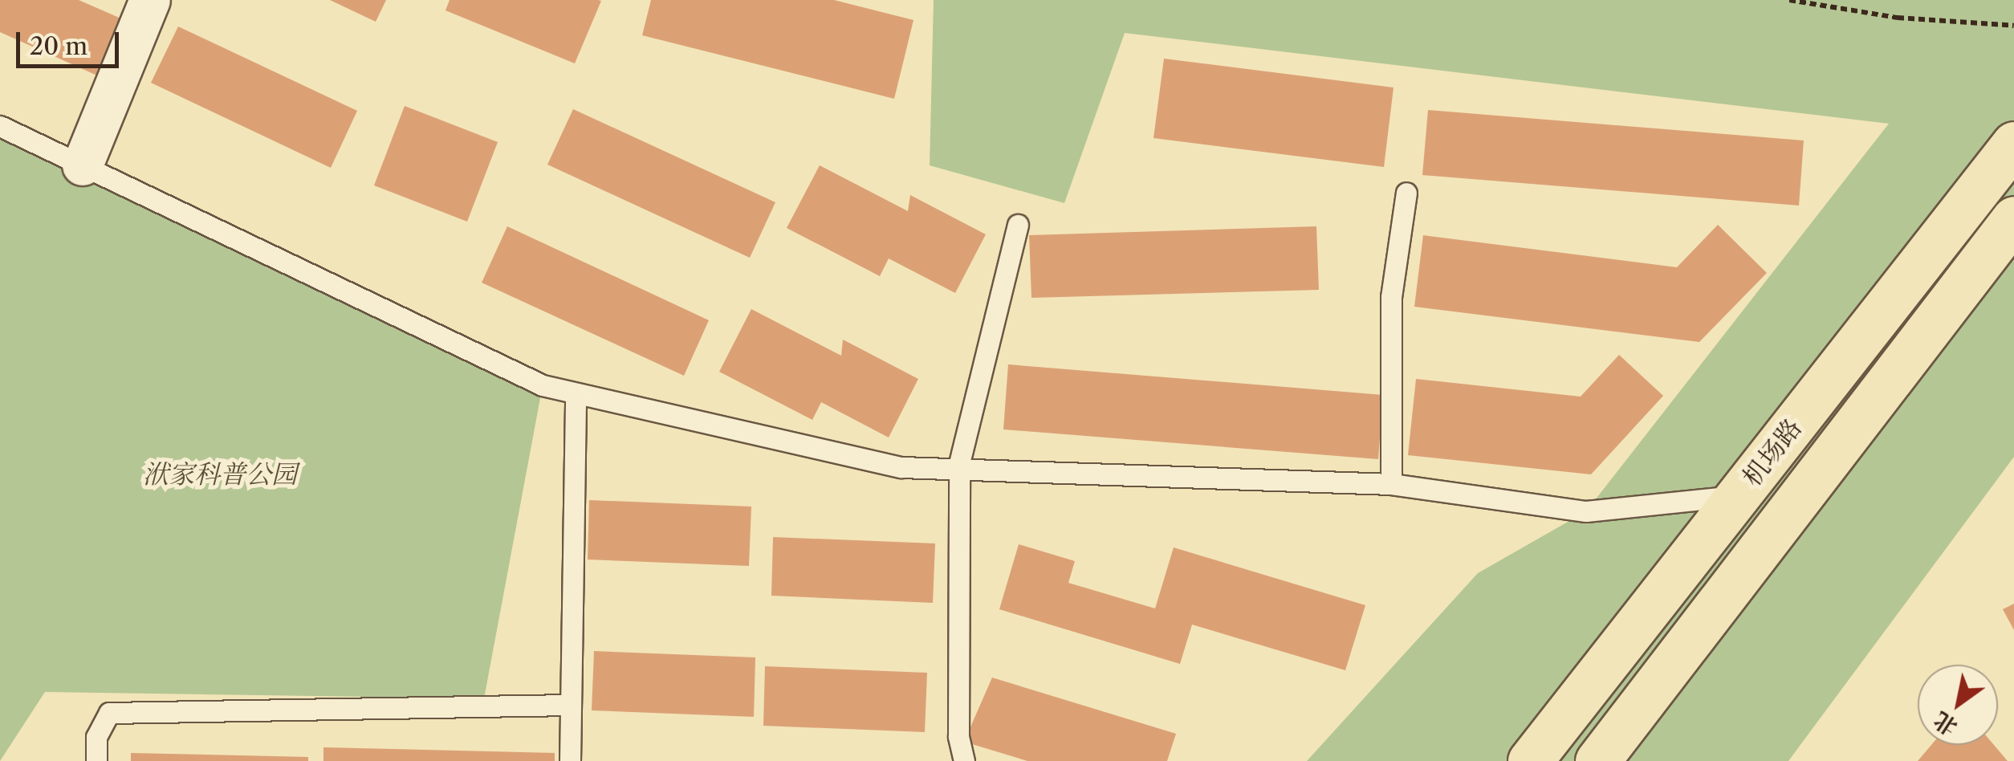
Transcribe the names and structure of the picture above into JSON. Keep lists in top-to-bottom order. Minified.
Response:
{"streets":{"main road":["机场路"]},"parks":["洑家科普公园"],"scale_bar":"20 m","north":"bottom left"}
